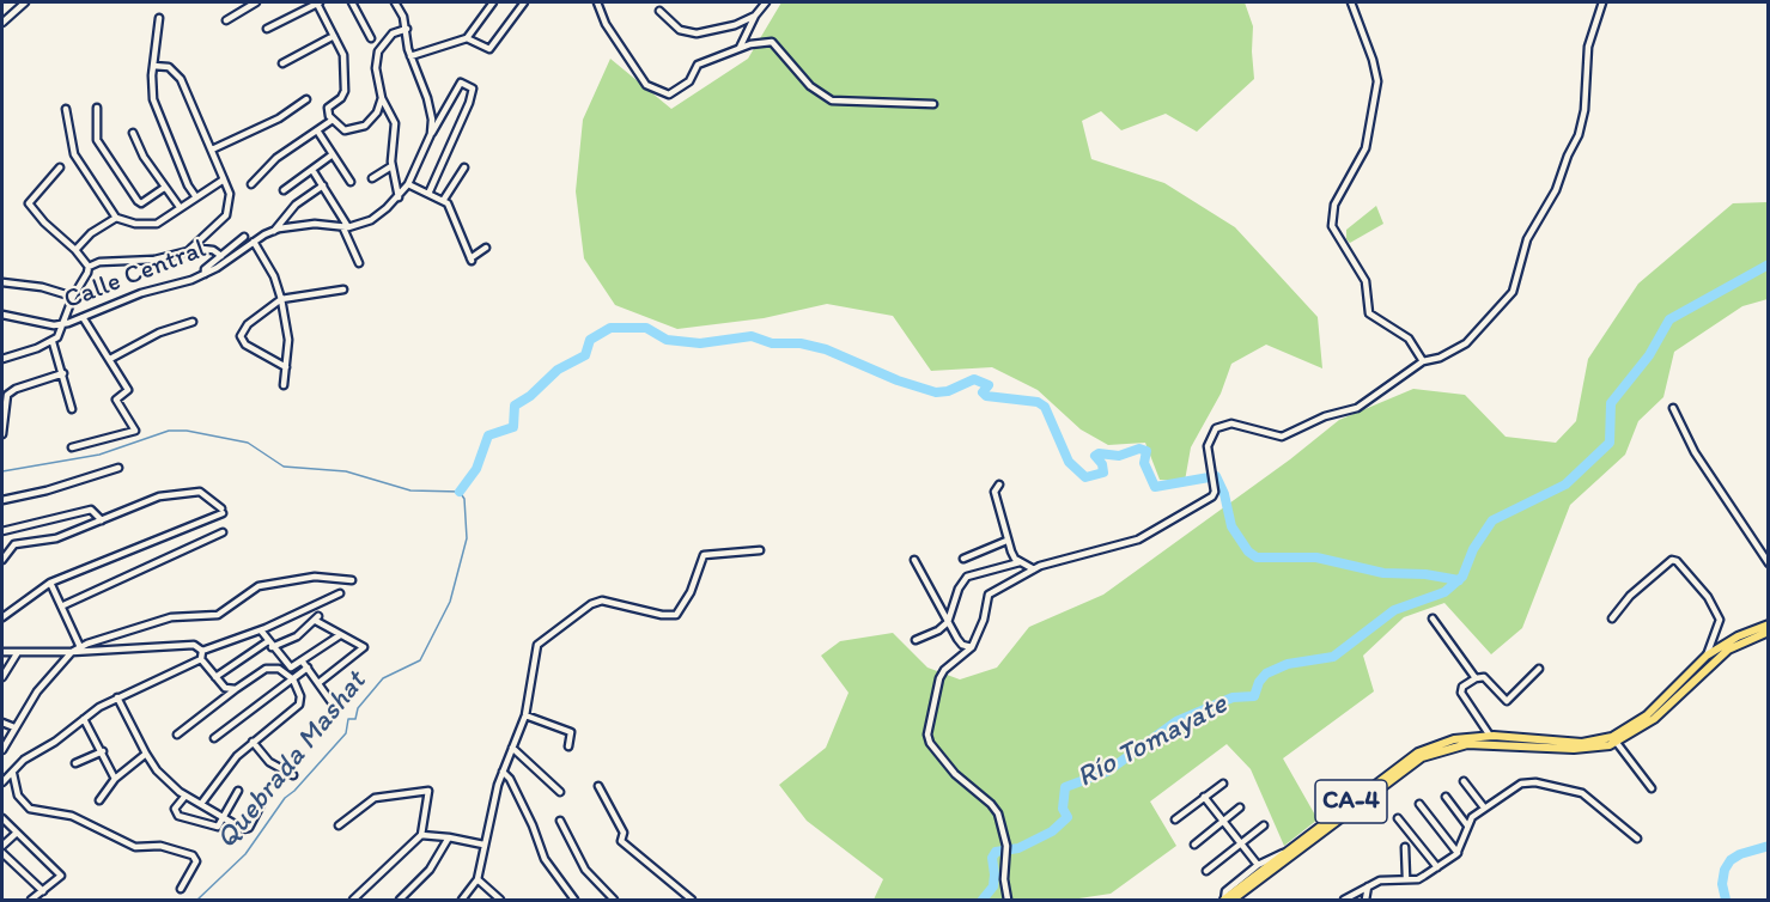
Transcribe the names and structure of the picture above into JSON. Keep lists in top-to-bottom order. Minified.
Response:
{"streets":{"main road":["CA-4"],"street":["Calle Central"]},"water":["Río Tomayate","Quebrada Mashat"]}
